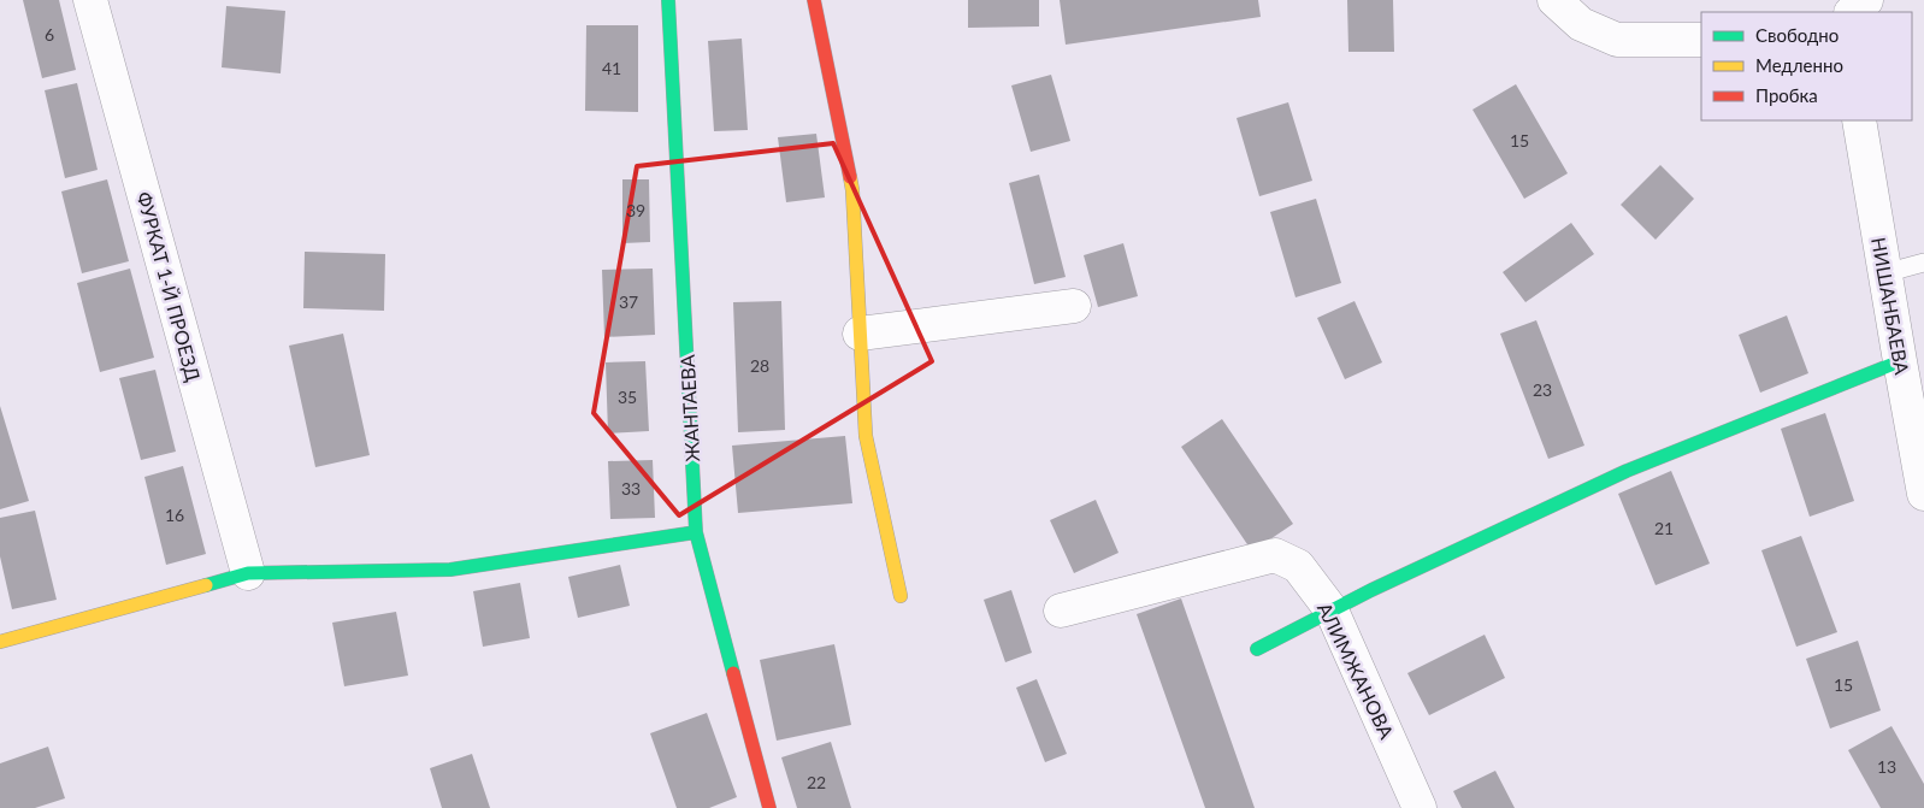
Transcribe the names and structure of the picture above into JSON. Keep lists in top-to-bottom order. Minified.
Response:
{"streets":{"street":["ФУРКАТ 1-Й ПРОЕЗД","НИШАНБАЕВА","ЖАНТАЕВА","АЛИМЖАНОВА"]},"house_numbers":["6","41","15","39","37","28","23","35","33","16","21","15","13","22"],"legend":["Свободно","Медленно","Пробка"]}
